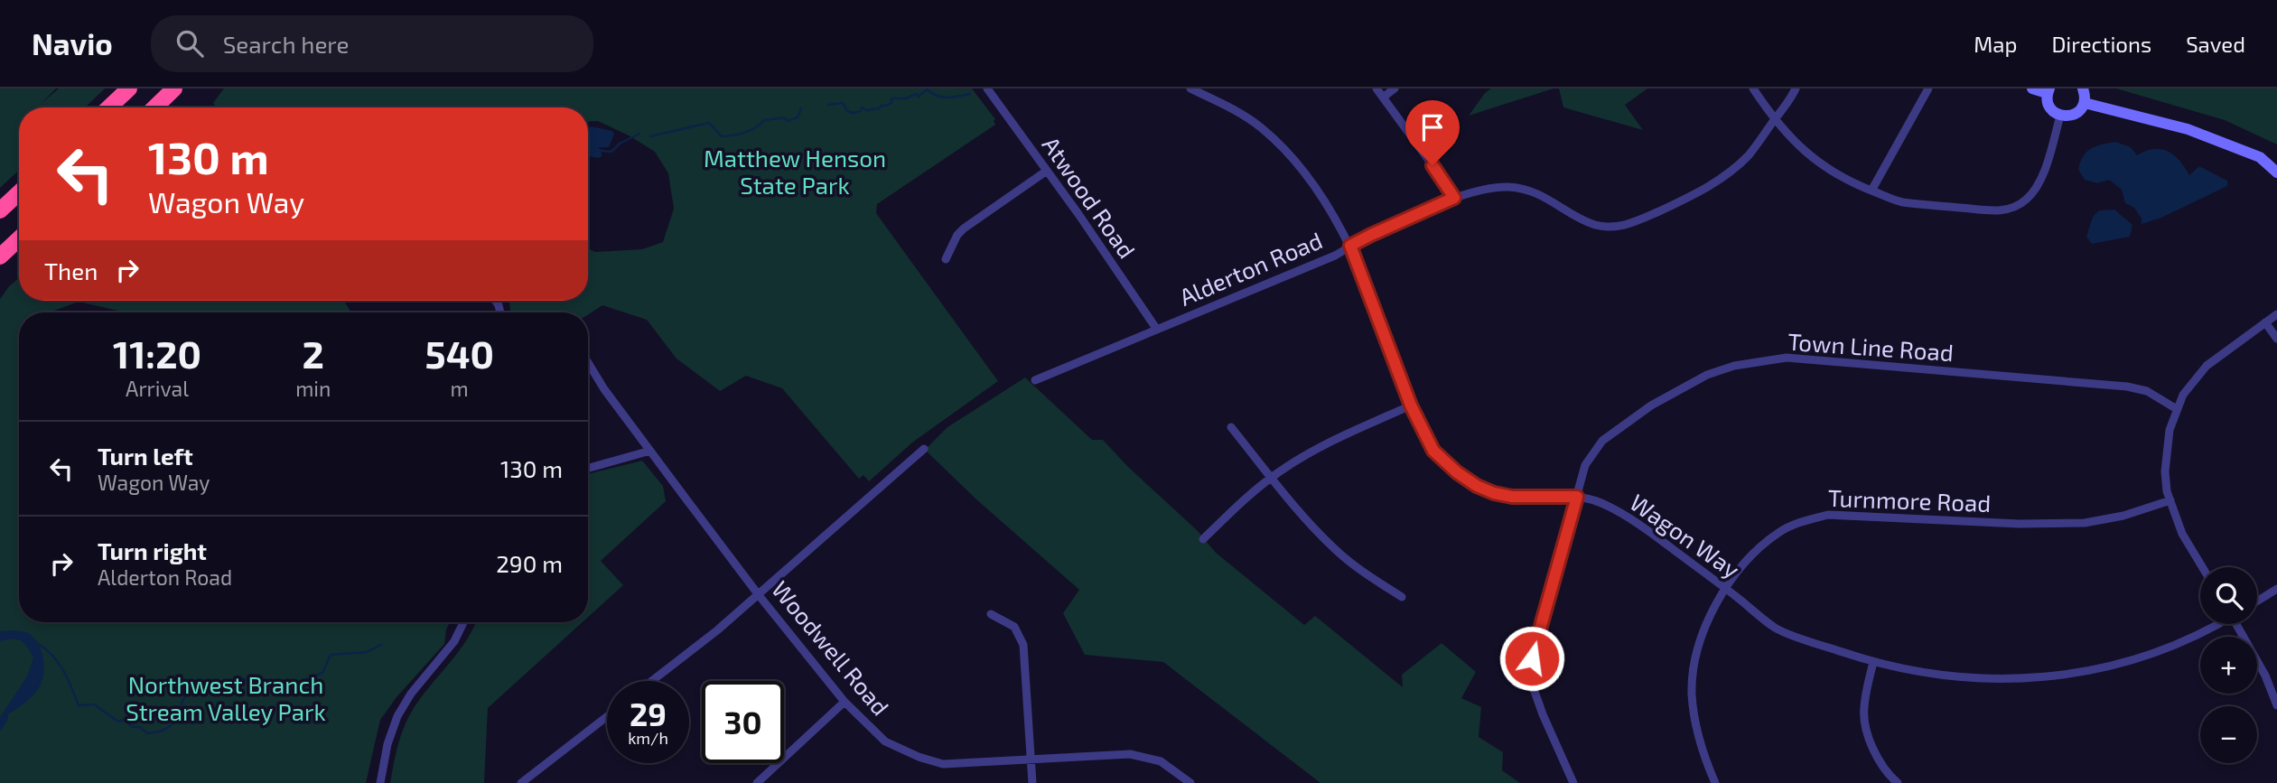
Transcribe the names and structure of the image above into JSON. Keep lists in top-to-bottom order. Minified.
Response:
{"streets":{"street":["Atwood Road","Alderton Road","Town Line Road","Turnmore Road","Wagon Way","Woodwell Road"]},"crossings":[["Atwood Road","Alderton Road"],["Alderton Road","Wagon Way"],["Town Line Road","Wagon Way"],["Turnmore Road","Wagon Way"]],"parks":["Matthew Henson State Park","Northwest Branch Stream Valley Park"],"page":{"header":"Navio","search":"Search here","nav":["Map","Directions","Saved"],"turn":["130 m","Wagon Way"],"then":"Then","eta":["11:20","Arrival","2","min","540","m"],"list":[{"name":"Turn left","note":"Wagon Way","value":"130 m"},{"name":"Turn right","note":"Alderton Road","value":"290 m"}],"map_buttons":["+","−"],"speed":"29 km/h","limit":"30"}}
